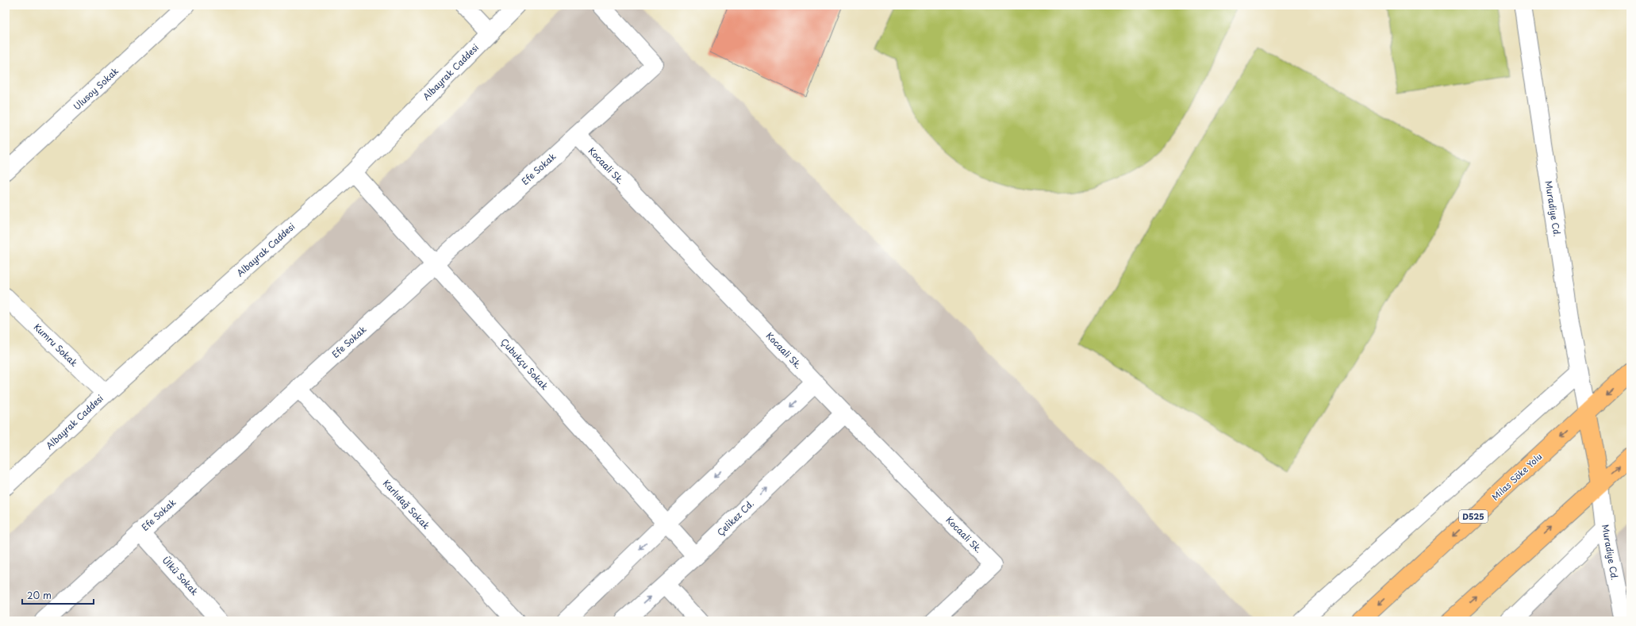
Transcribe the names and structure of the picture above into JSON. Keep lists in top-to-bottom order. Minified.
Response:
{"streets":{"highway":["Milas Söke Yolu","D525"],"street":["Albayrak Caddesi","Ulusoy Sokak","Kocaali Sk.","Efe Sokak","Muradiye Cd.","Kumru Sokak","Çubukçu Sokak","Karlıdağ Sokak","Çelikez Cd.","Ülkü Sokak"]},"crossings":[["Albayrak Caddesi","Kumru Sokak"],["Albayrak Caddesi","Çubukçu Sokak"],["Kocaali Sk.","Efe Sokak"],["Kocaali Sk.","Çelikez Cd."],["Efe Sokak","Çubukçu Sokak"],["Efe Sokak","Karlıdağ Sokak"],["Efe Sokak","Ülkü Sokak"],["Muradiye Cd.","Milas Söke Yolu"],["Çubukçu Sokak","Çelikez Cd."]],"scale_bar":"20 m"}
